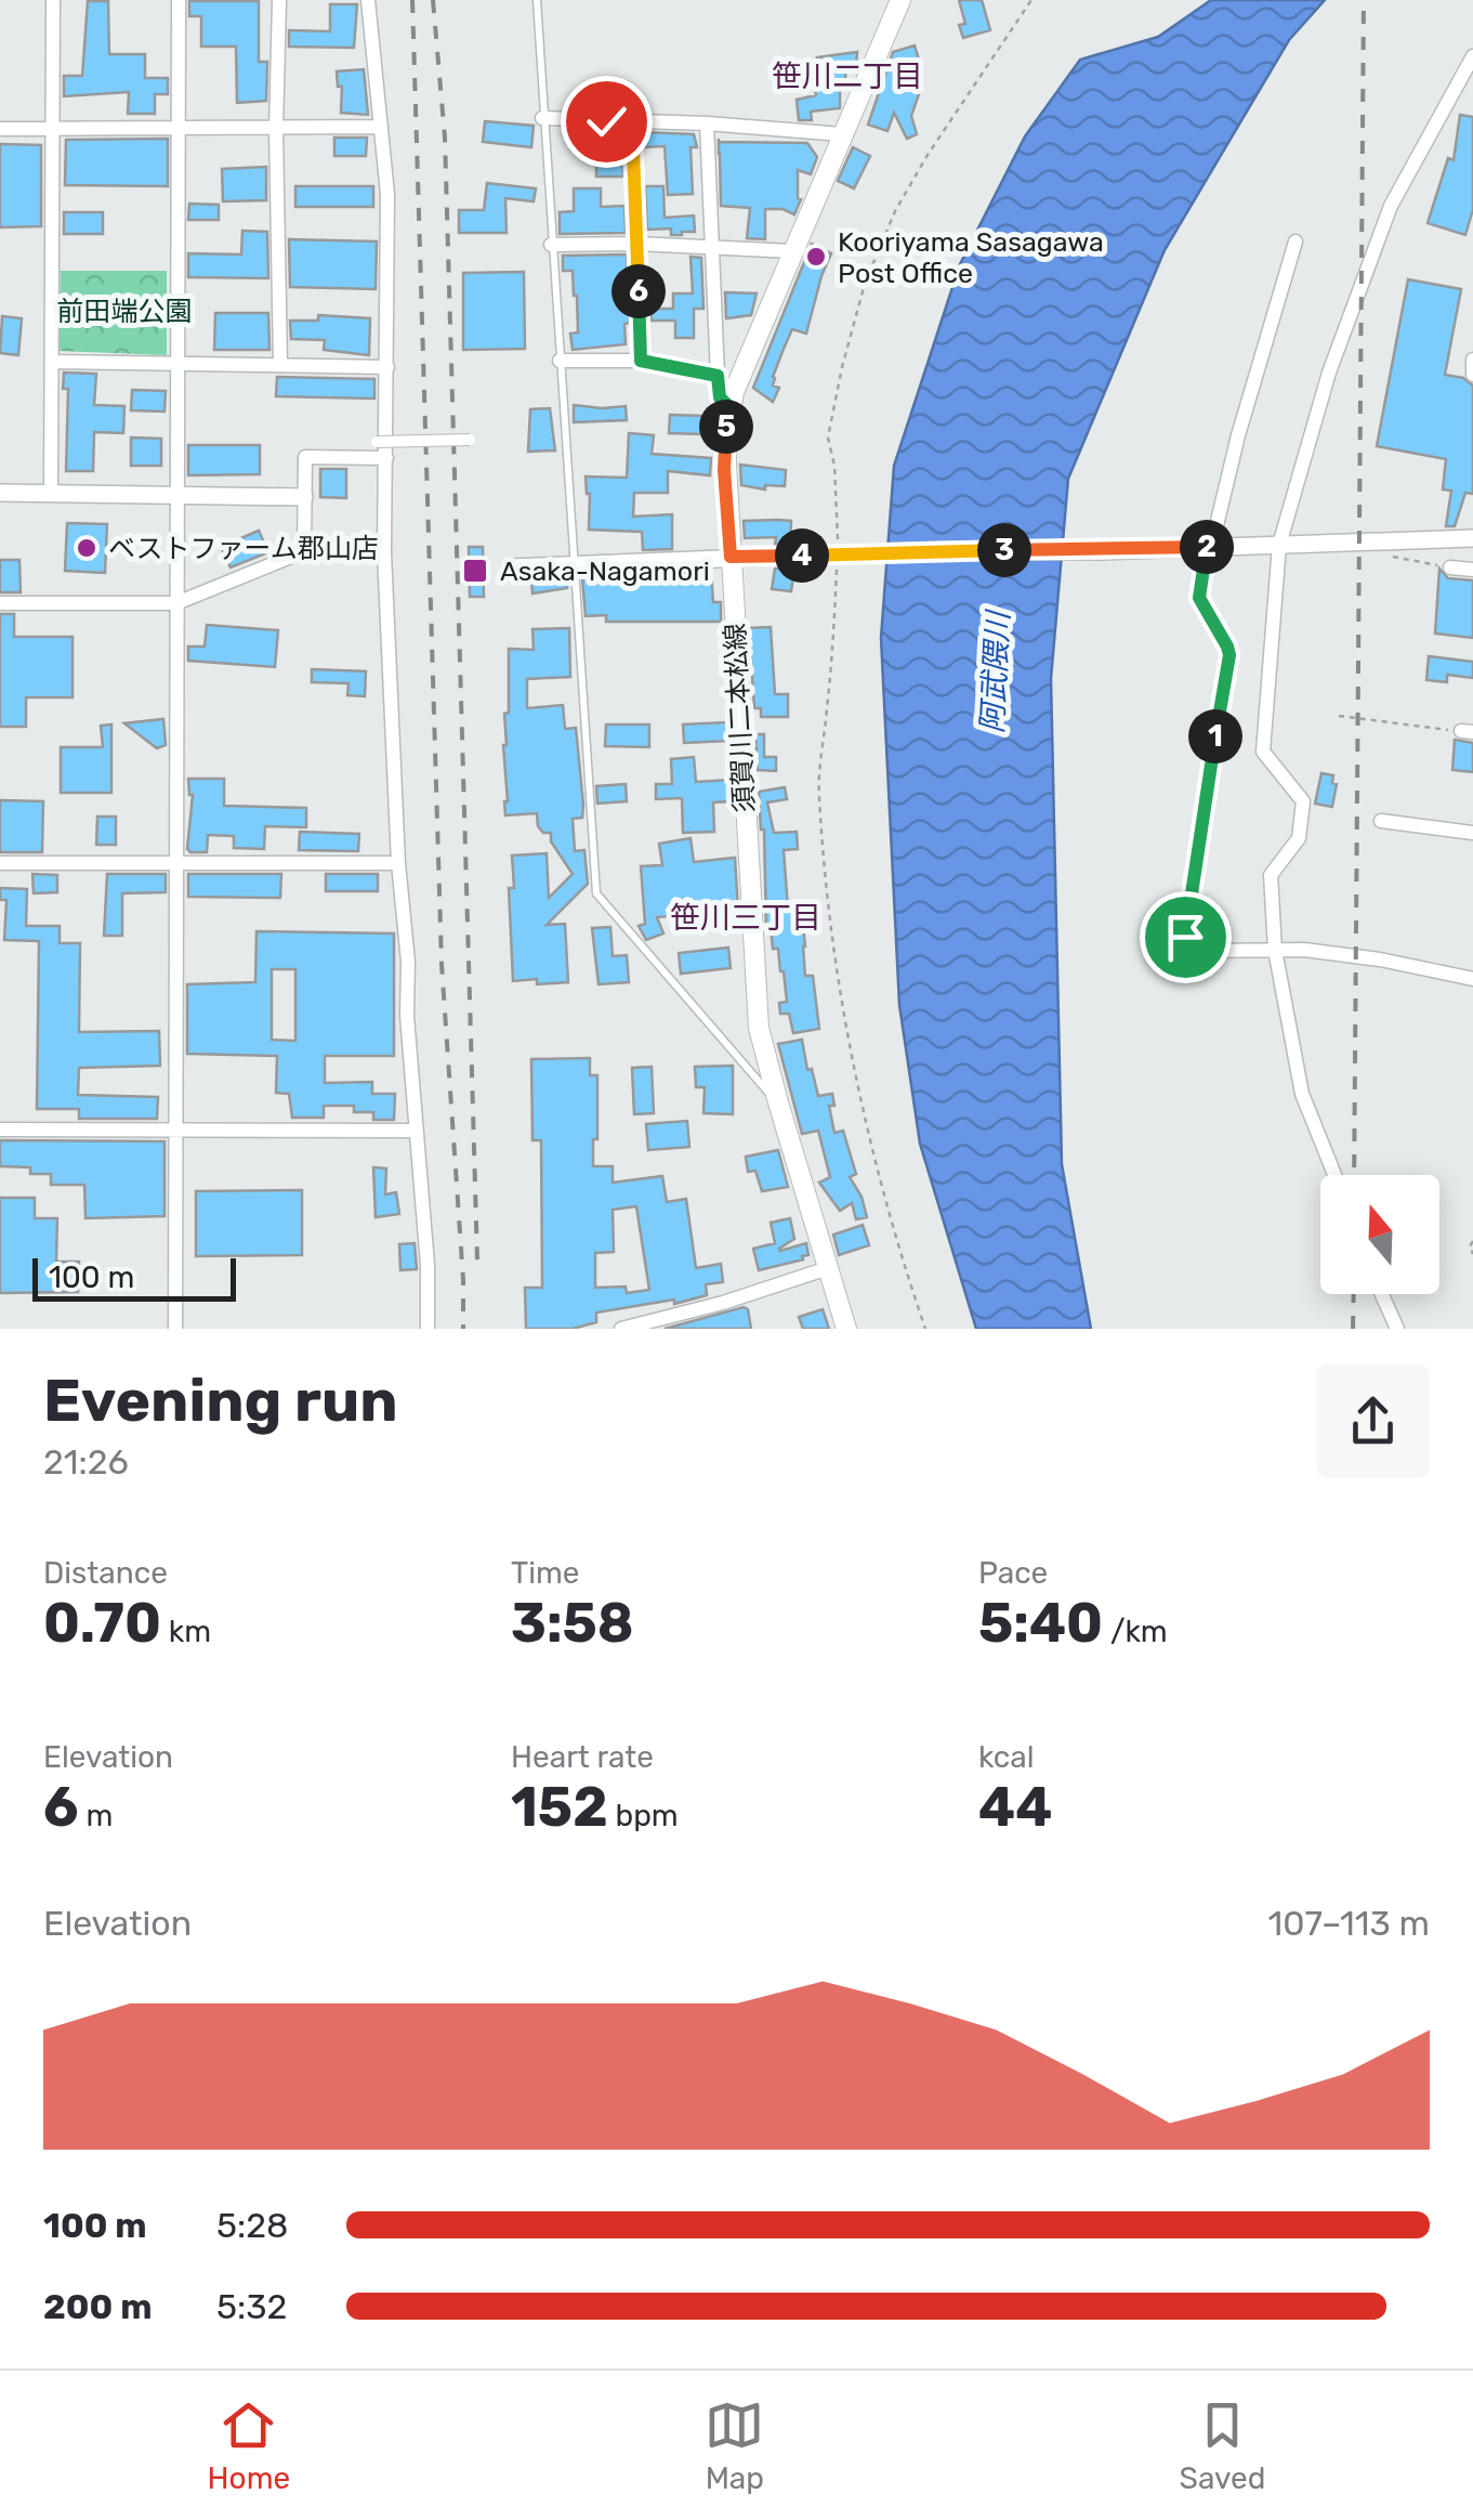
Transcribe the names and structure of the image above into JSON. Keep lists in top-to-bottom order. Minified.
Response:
{"streets":{"main road":["須賀川二本松線"]},"districts":["笹川二丁目","笹川三丁目"],"water":["阿武隈川"],"parks":["前田端公園"],"places":{"other":["Kooriyama Sasagawa Post Office","ベストファーム郡山店"],"transit":["Asaka-Nagamori"]},"scale_bar":"100 m","north":"top","page":{"pins":["6","5","2","3","4","1"],"scale":"100 m","heading":["Evening run","21:26"],"stats":[["Distance","0.70 km"],["Time","3:58"],["Pace","5:40 /km"],["Elevation","6 m"],["Heart rate","152 bpm"],["kcal","44"]],"chart":["Elevation","107–113 m"],"list":[{"name":"100 m","note":"5:28"},{"name":"200 m","note":"5:32"}],"tabs":["Home","Map","Saved"]}}
